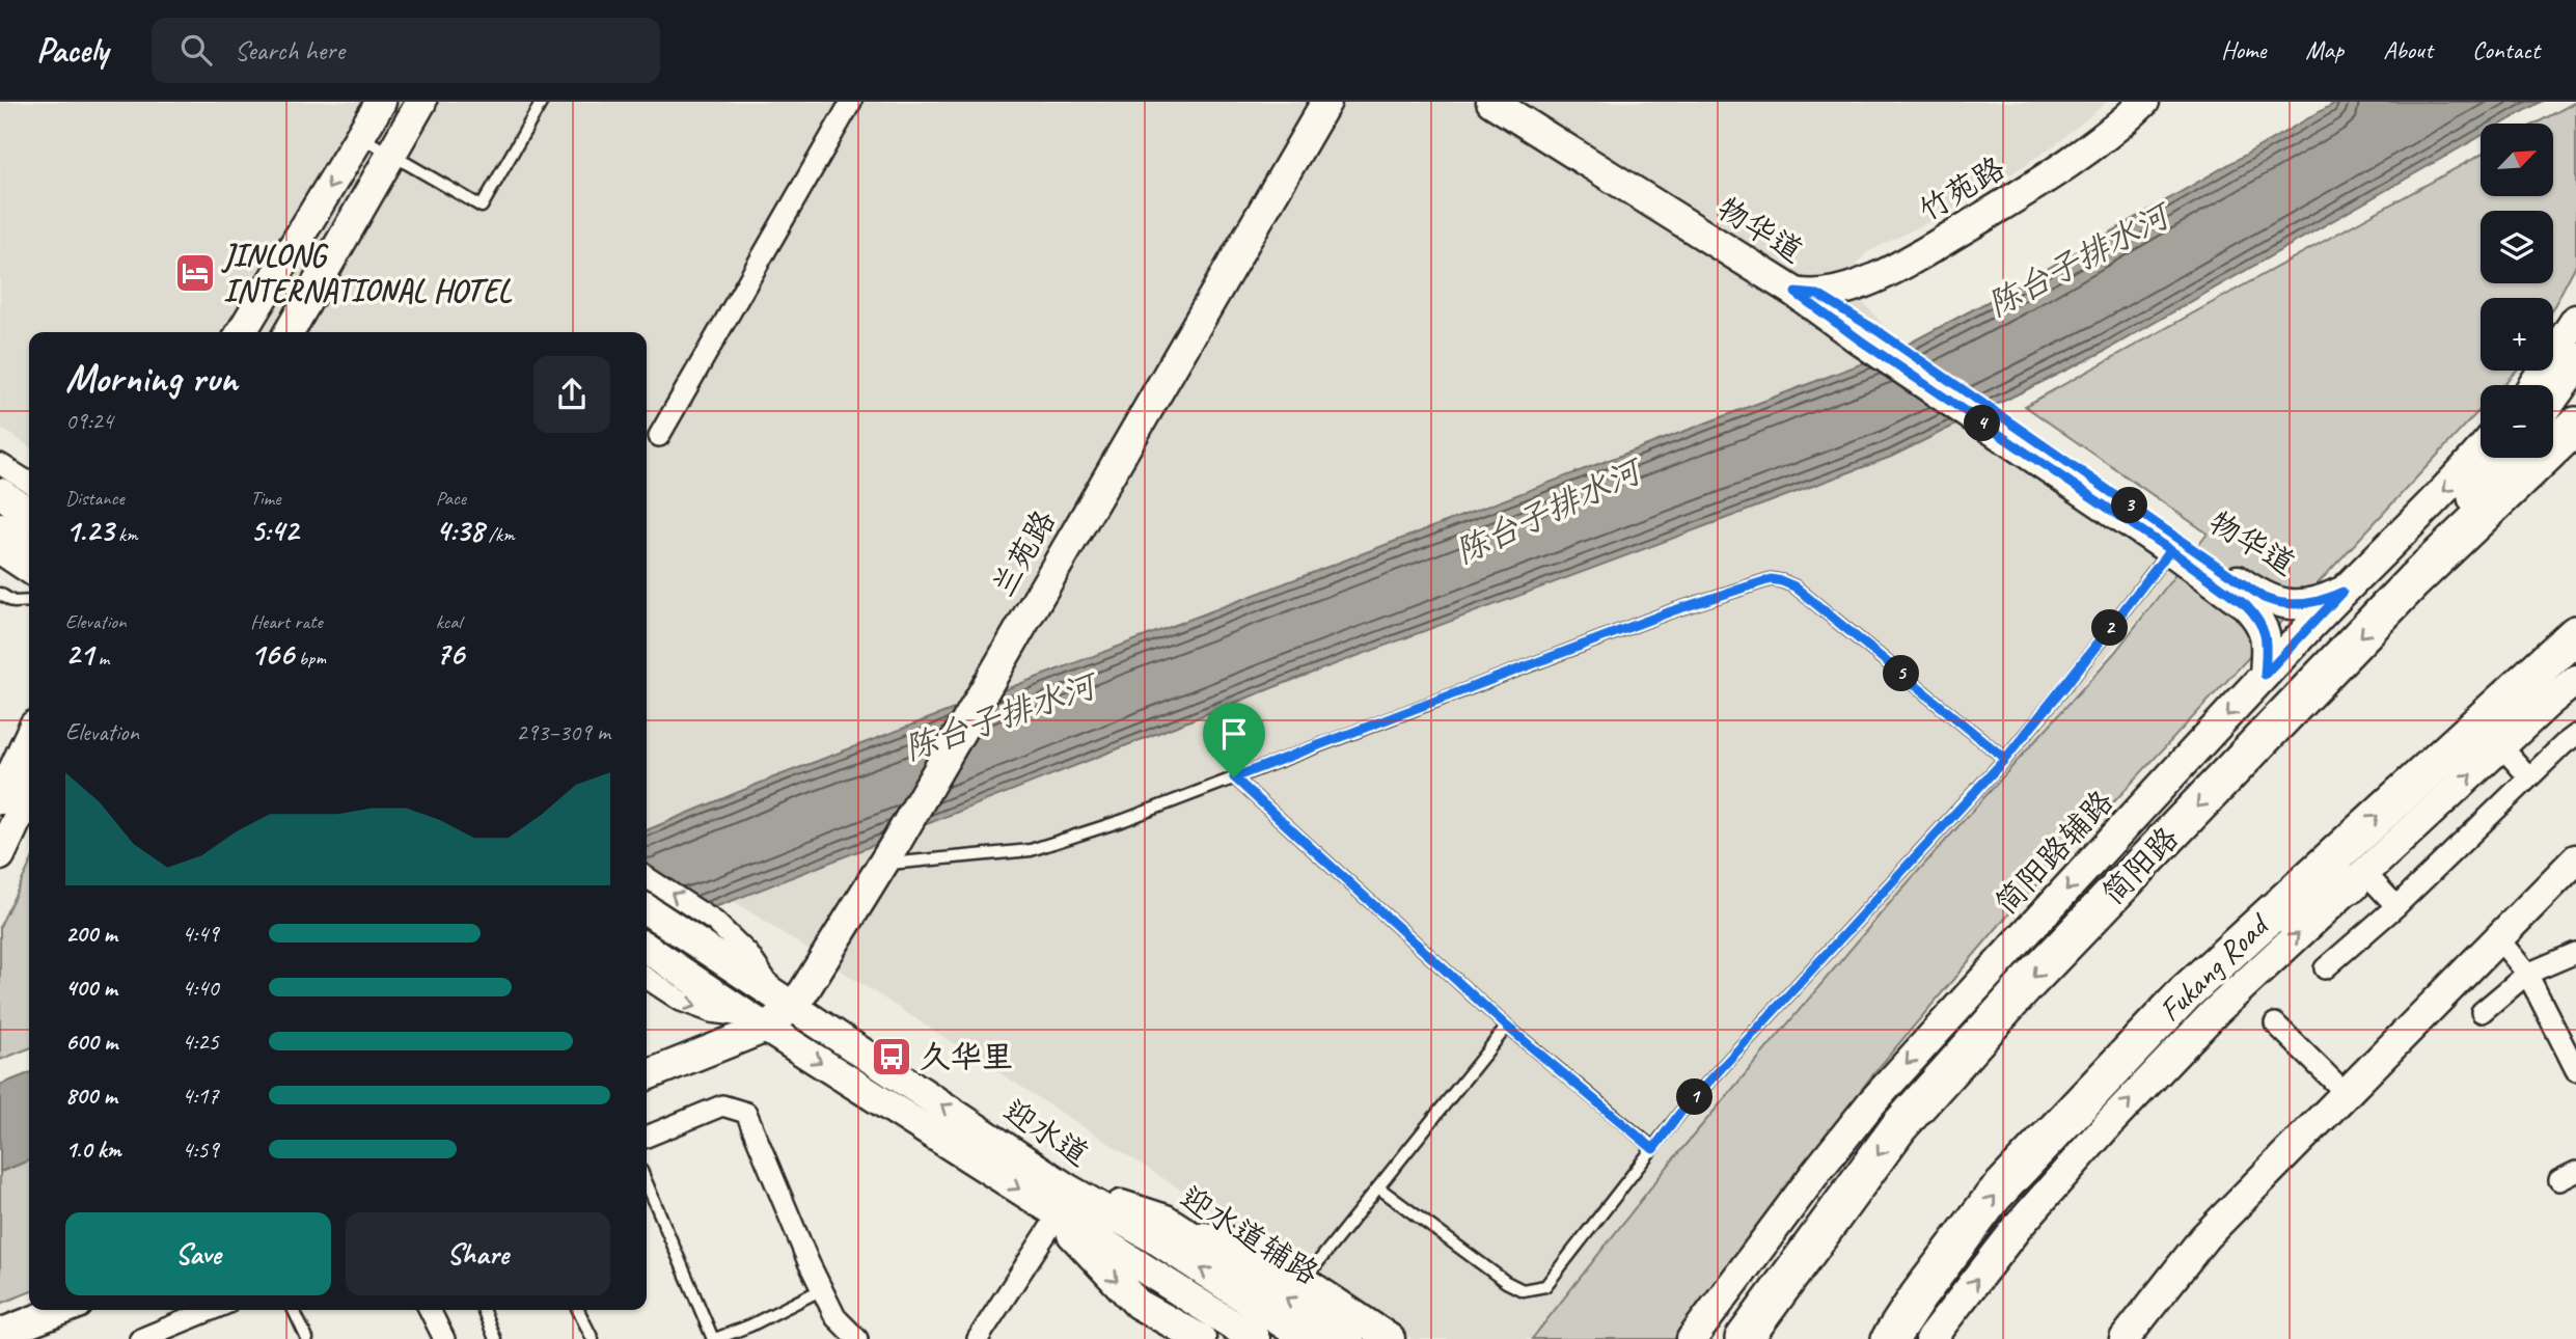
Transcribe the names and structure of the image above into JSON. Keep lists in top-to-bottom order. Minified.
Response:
{"streets":{"highway":["简阳路"],"street":["竹苑路","物华道","兰苑路","简阳路辅路","Fukang Road","迎水道","迎水道辅路"]},"crossings":[["竹苑路","物华道"],["物华道","简阳路辅路"],["兰苑路","迎水道"],["迎水道","迎水道辅路"]],"one_way":["简阳路辅路"],"water":["陈台子排水河"],"places":{"hotel":["JINLONG INTERNATIONAL HOTEL"],"bus stop":["久华里"]},"north":"top right","page":{"header":"Pacely","search":"Search here","nav":["Home","Map","About","Contact"],"map_buttons":["+","−"],"heading":["Morning run","09:24"],"pins":["4","3","2","5","1"],"stats":[["Distance","1.23 km"],["Time","5:42"],["Pace","4:38 /km"],["Elevation","21 m"],["Heart rate","166 bpm"],["kcal","76"]],"chart":["Elevation","293–309 m"],"list":[{"name":"200 m","note":"4:49"},{"name":"400 m","note":"4:40"},{"name":"600 m","note":"4:25"},{"name":"800 m","note":"4:17"},{"name":"1.0 km","note":"4:59"}],"buttons":["Save","Share"]}}
